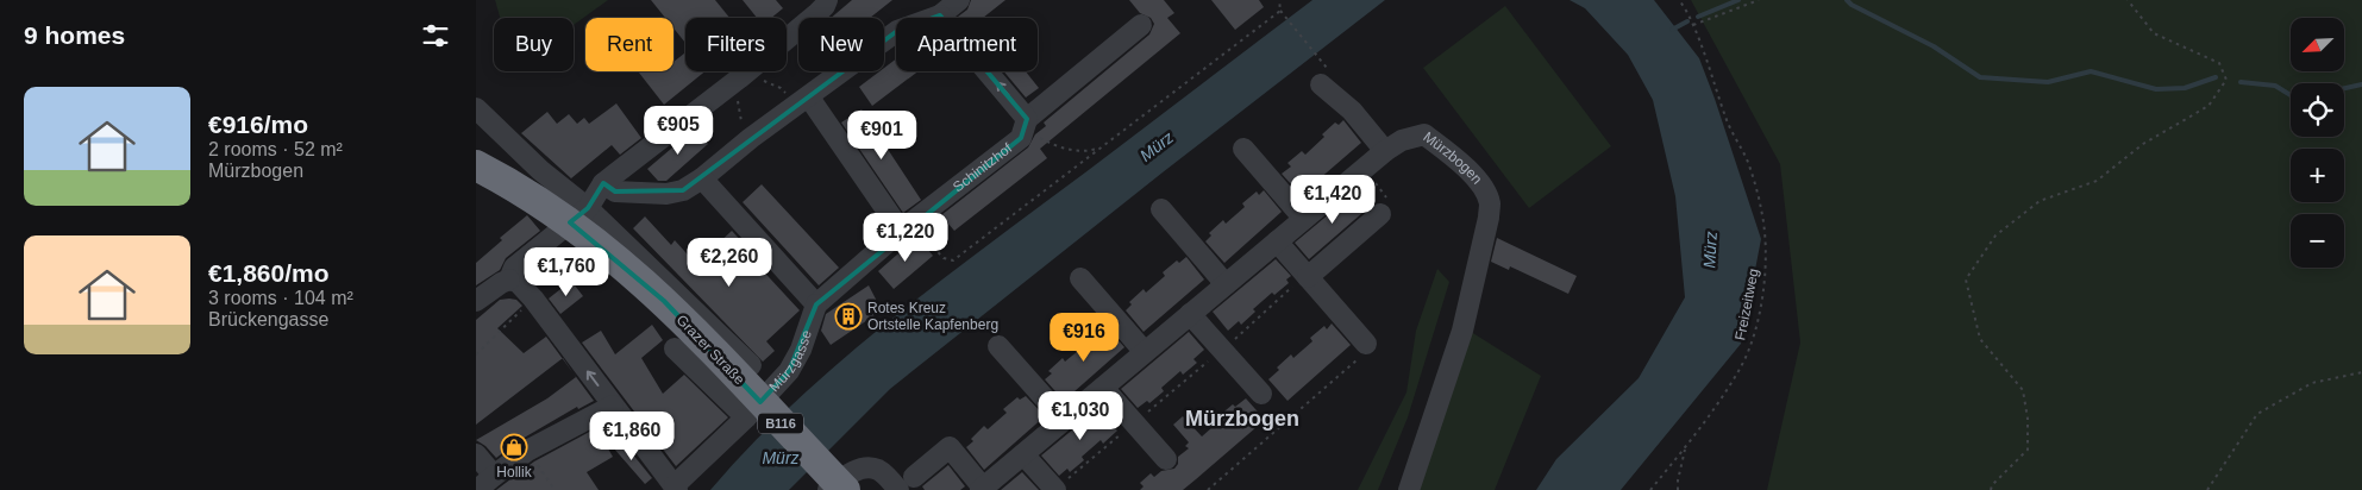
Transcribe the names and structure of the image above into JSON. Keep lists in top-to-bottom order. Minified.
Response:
{"streets":{"highway":["Grazer Straße","B116"],"street":["Mürzbogen","Schinitzhof","Mürzgasse"],"path":["Freizeitweg"]},"crossings":[["Schinitzhof","Mürzgasse"],["Grazer Straße","Mürzgasse"]],"districts":["Mürzbogen"],"water":["Mürz"],"places":{"building":["Rotes Kreuz Ortstelle Kapfenberg"],"shop":["Hollik"]},"north":"bottom left","page":{"heading":"9 homes","map_buttons":["+","−"],"chip":["Buy","Rent","Filters","New","Apartment"],"list":[{"name":"€916/mo","note":"2 rooms · 52 m² · Mürzbogen"},{"name":"€1,860/mo","note":"3 rooms · 104 m² · Brückengasse"}],"price":["€905","€901","€1,420","€1,220","€2,260","€1,760","€916","€1,030","€1,860"]}}
